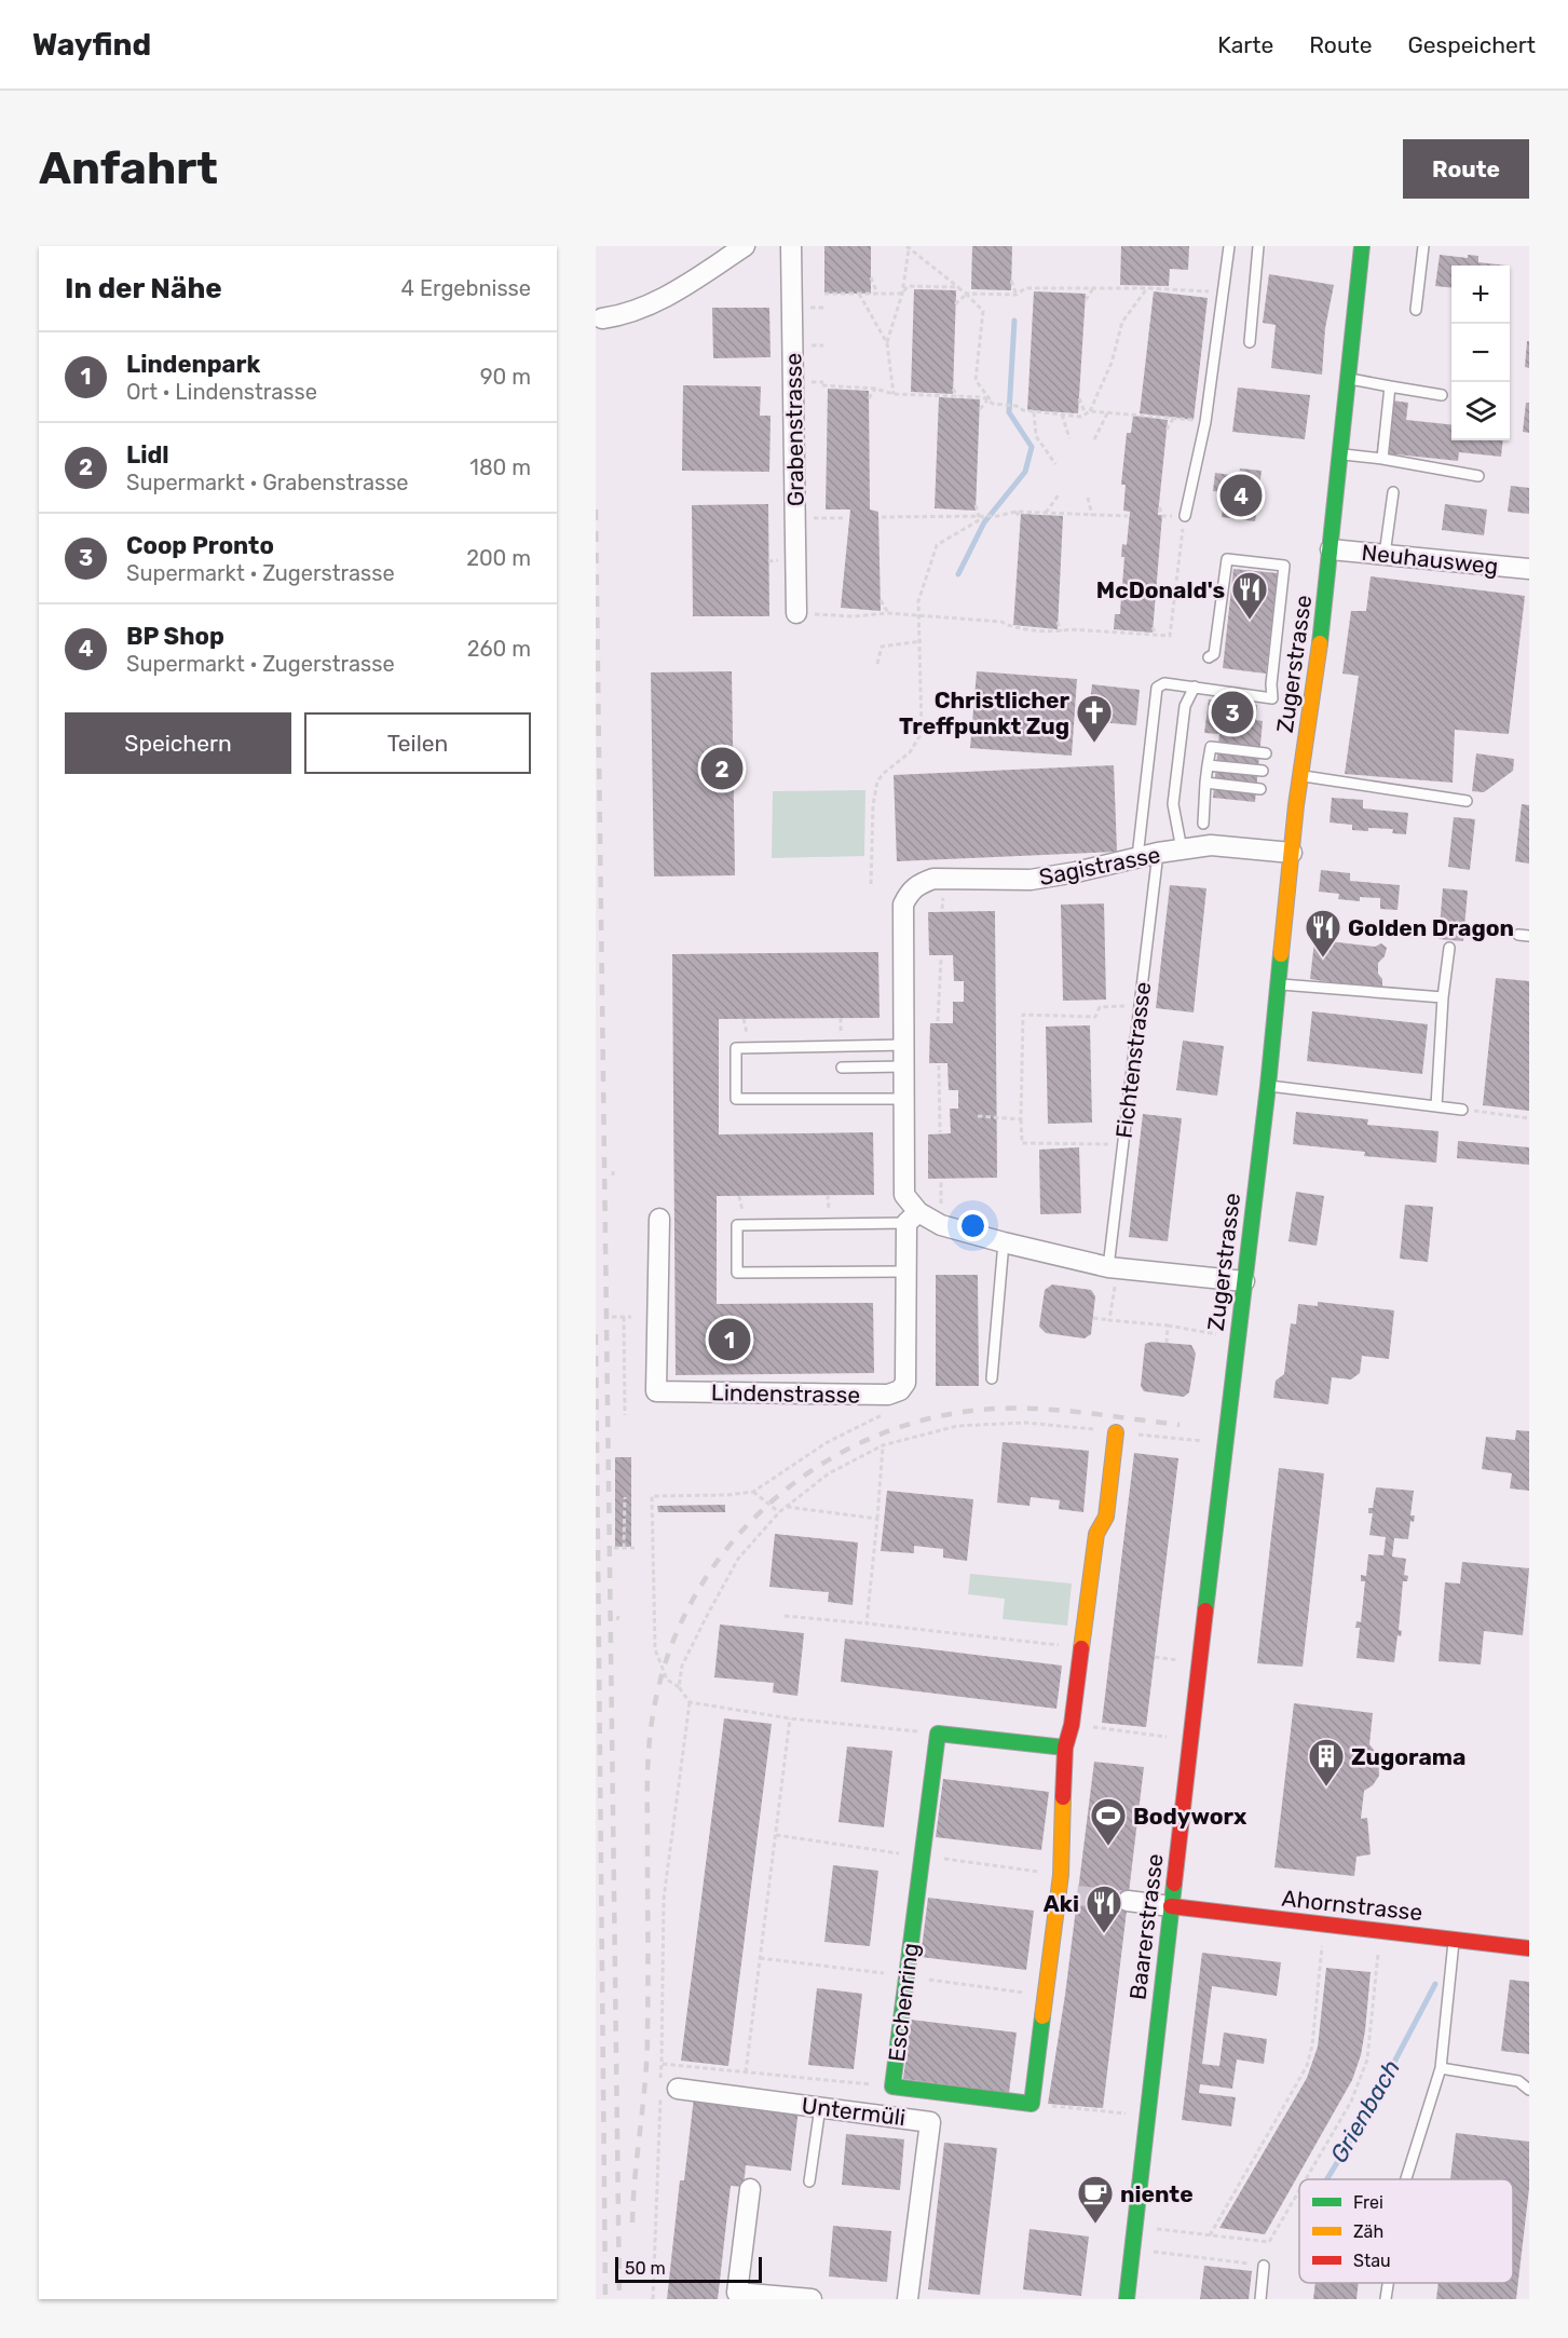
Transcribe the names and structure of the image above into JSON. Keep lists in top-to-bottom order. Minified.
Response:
{"streets":{"main road":["Zugerstrasse","Ahornstrasse","Baarerstrasse","Eschenring"],"street":["Grabenstrasse","Neuhausweg","Sagistrasse","Lindenstrasse","Untermüli"],"lane":["Fichtenstrasse"]},"crossings":[["Neuhausweg","Zugerstrasse"],["Zugerstrasse","Sagistrasse"],["Zugerstrasse","Baarerstrasse"],["Sagistrasse","Fichtenstrasse"],["Ahornstrasse","Baarerstrasse"]],"water":["Grienbach"],"places":{"restaurant":["McDonald's","Golden Dragon","Aki"],"church":["Christlicher Treffpunkt Zug"],"building":["Zugorama"],"sports":["Bodyworx"],"cafe":["niente"]},"legend":["Frei","Zäh","Stau"],"scale_bar":"50 m","page":{"header":"Wayfind","nav":["Karte","Route","Gespeichert"],"buttons":["Route",["Speichern","Teilen"]],"title":"Anfahrt","heading":["In der Nähe","4 Ergebnisse"],"map_buttons":["+","−"],"list":[{"mark":"1","name":"Lindenpark","note":"Ort · Lindenstrasse","value":"90 m"},{"mark":"2","name":"Lidl","note":"Supermarkt · Grabenstrasse","value":"180 m"},{"mark":"3","name":"Coop Pronto","note":"Supermarkt · Zugerstrasse","value":"200 m"},{"mark":"4","name":"BP Shop","note":"Supermarkt · Zugerstrasse","value":"260 m"}],"pins":["4","3","2","1"],"scale":"50 m"}}
